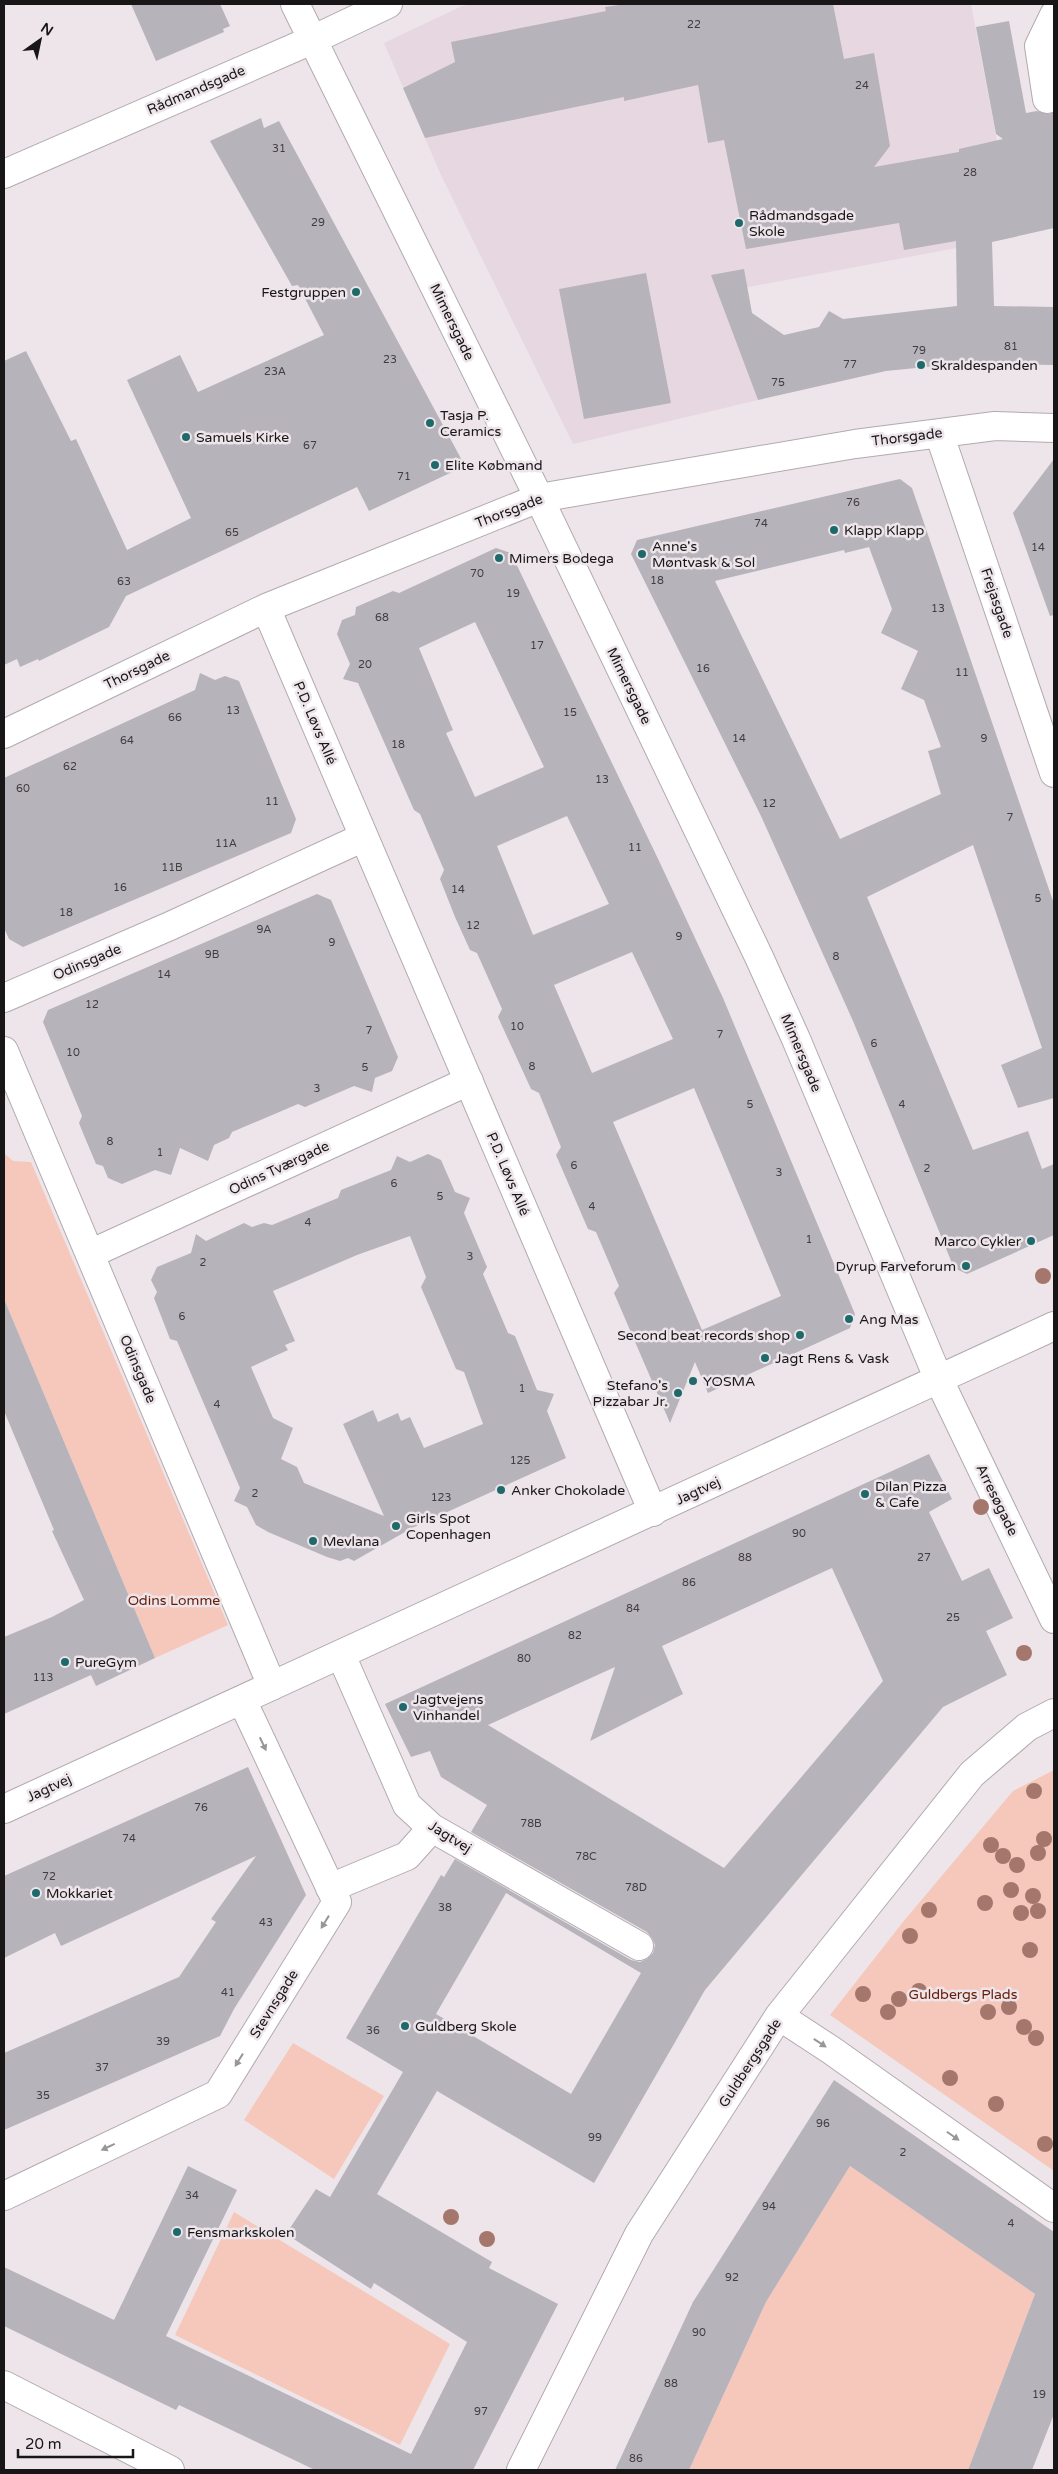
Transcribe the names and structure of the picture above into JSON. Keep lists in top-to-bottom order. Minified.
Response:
{"streets":{"street":["Rådmandsgade","Mimersgade","Thorsgade","Frejasgade","P.D. Løvs Allé","Odinsgade","Odins Tværgade","Jagtvej","Arresøgade","Stevnsgade","Guldbergsgade"]},"crossings":[["Rådmandsgade","Mimersgade"],["Mimersgade","Thorsgade"],["Mimersgade","Jagtvej"],["Mimersgade","Arresøgade"],["Thorsgade","Frejasgade"],["Thorsgade","P.D. Løvs Allé"],["P.D. Løvs Allé","Odinsgade"],["P.D. Løvs Allé","Odins Tværgade"],["P.D. Løvs Allé","Jagtvej"],["Odinsgade","Odins Tværgade"],["Odinsgade","Jagtvej"],["Jagtvej","Arresøgade"],["Jagtvej","Stevnsgade"]],"one_way":["Stevnsgade"],"parks":["Odins Lomme","Guldbergs Plads"],"places":["Rådmandsgade Skole","Festgruppen","Skraldespanden","Tasja P. Ceramics","Samuels Kirke","Elite Købmand","Klapp Klapp","Anne's Møntvask & Sol","Mimers Bodega","Marco Cykler","Dyrup Farveforum","Ang Mas","Second beat records shop","Jagt Rens & Vask","YOSMA","Stefano's Pizzabar Jr.","Anker Chokolade","Dilan Pizza & Cafe","Girls Spot Copenhagen","Mevlana","PureGym","Jagtvejens Vinhandel","Mokkariet","Guldberg Skole","Fensmarkskolen"],"house_numbers":["22","24","31","28","29","81","79","23","77","23A","75","67","71","76","74","65","14","70","18","63","19","13","68","17","20","16","11","13","15","66","14","9","64","18","62","13","60","11","12","7","11A","11","11B","16","14","5","18","12","9A","9","9","9B","8","14","12","10","7","7","6","10","8","5","3","5","4","8","1","6","2","3","6","5","4","4","1","3","2","6","1","4","125","2","123","90","88","27","86","84","25","82","80","113","76","78B","74","78C","72","78D","38","43","41","36","39","37","35","96","99","2","34","94","4","92","90","88","19","97","86"],"scale_bar":"20 m","north":"top right"}
